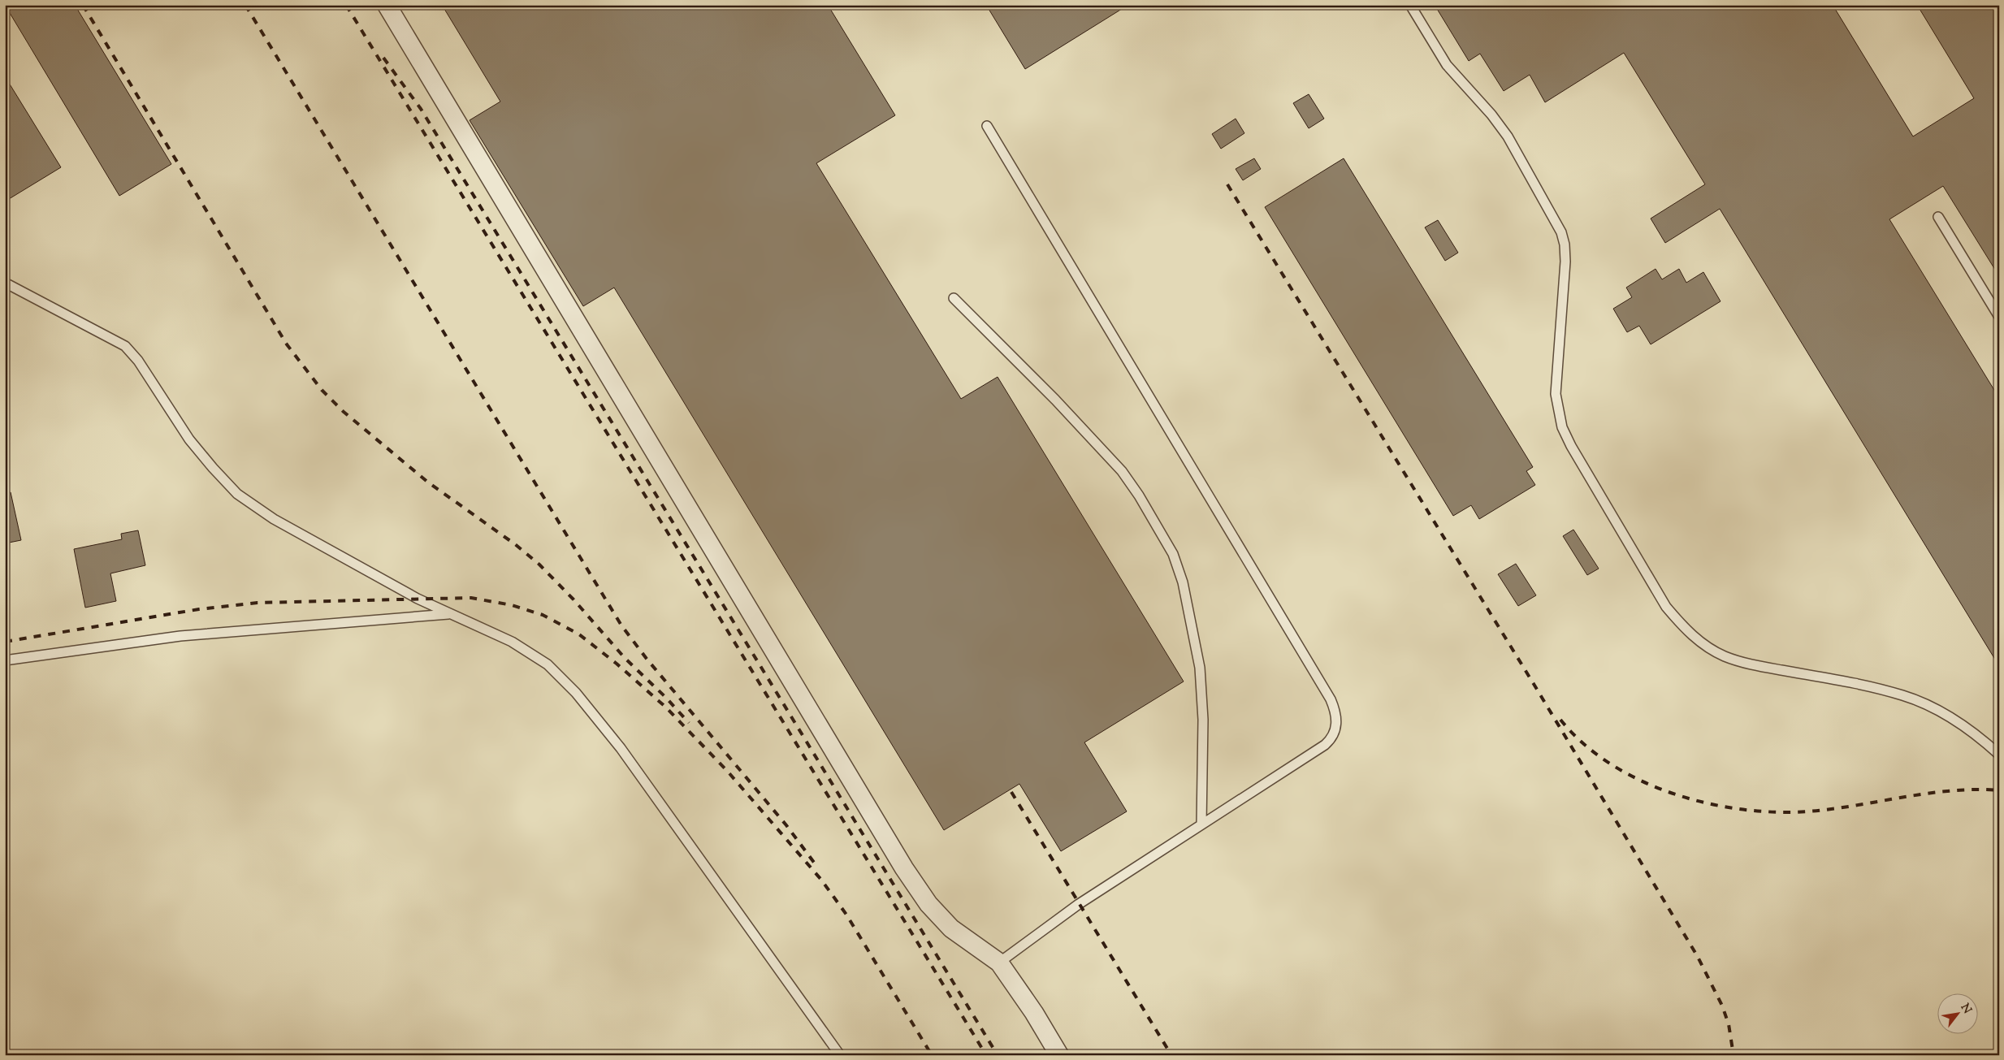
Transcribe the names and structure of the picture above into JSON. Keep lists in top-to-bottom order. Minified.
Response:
{"north":"top right"}
